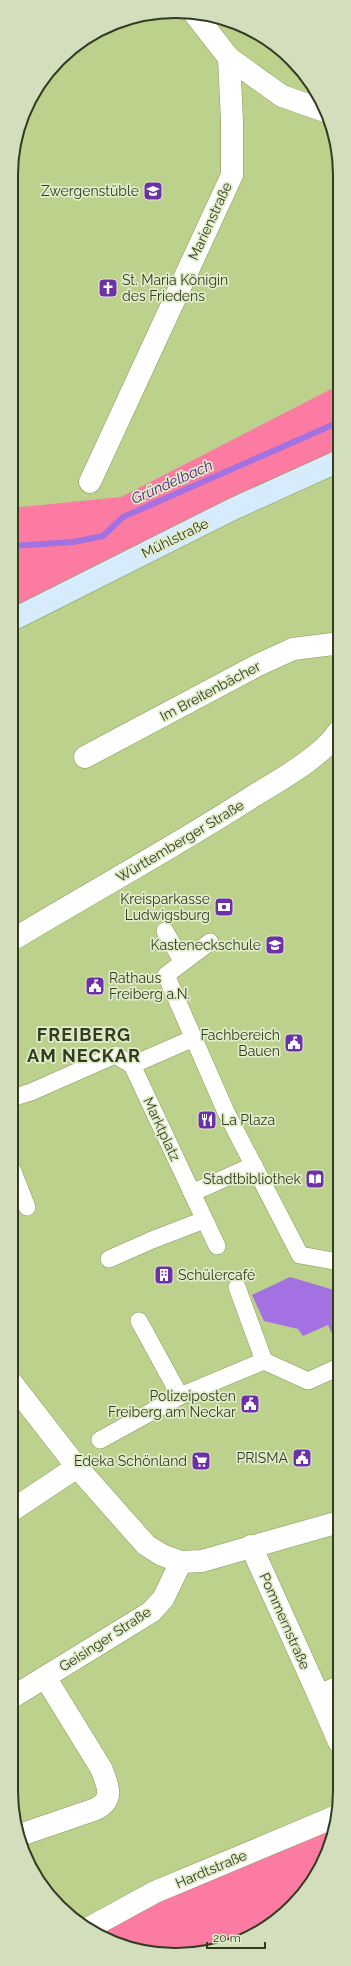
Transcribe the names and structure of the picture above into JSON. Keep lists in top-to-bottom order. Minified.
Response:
{"streets":{"main road":["Mühlstraße"],"street":["Marienstraße","Im Breitenbächer","Württemberger Straße","Marktplatz","Pommernstraße","Geisinger Straße","Hardtstraße"]},"districts":["FREIBERG AM NECKAR"],"water":["Gründelbach"],"places":{"school or university":["Zwergenstüble","Kasteneckschule"],"church":["St. Maria Königin des Friedens"],"bank":["Kreisparkasse Ludwigsburg"],"public building":["Rathaus Freiberg a.N.","Fachbereich Bauen","Polizeiposten Freiberg am Neckar","PRISMA"],"restaurant":["La Plaza"],"library":["Stadtbibliothek"],"building":["Schülercafé"],"supermarket":["Edeka Schönland"]},"scale_bar":"20 m"}
